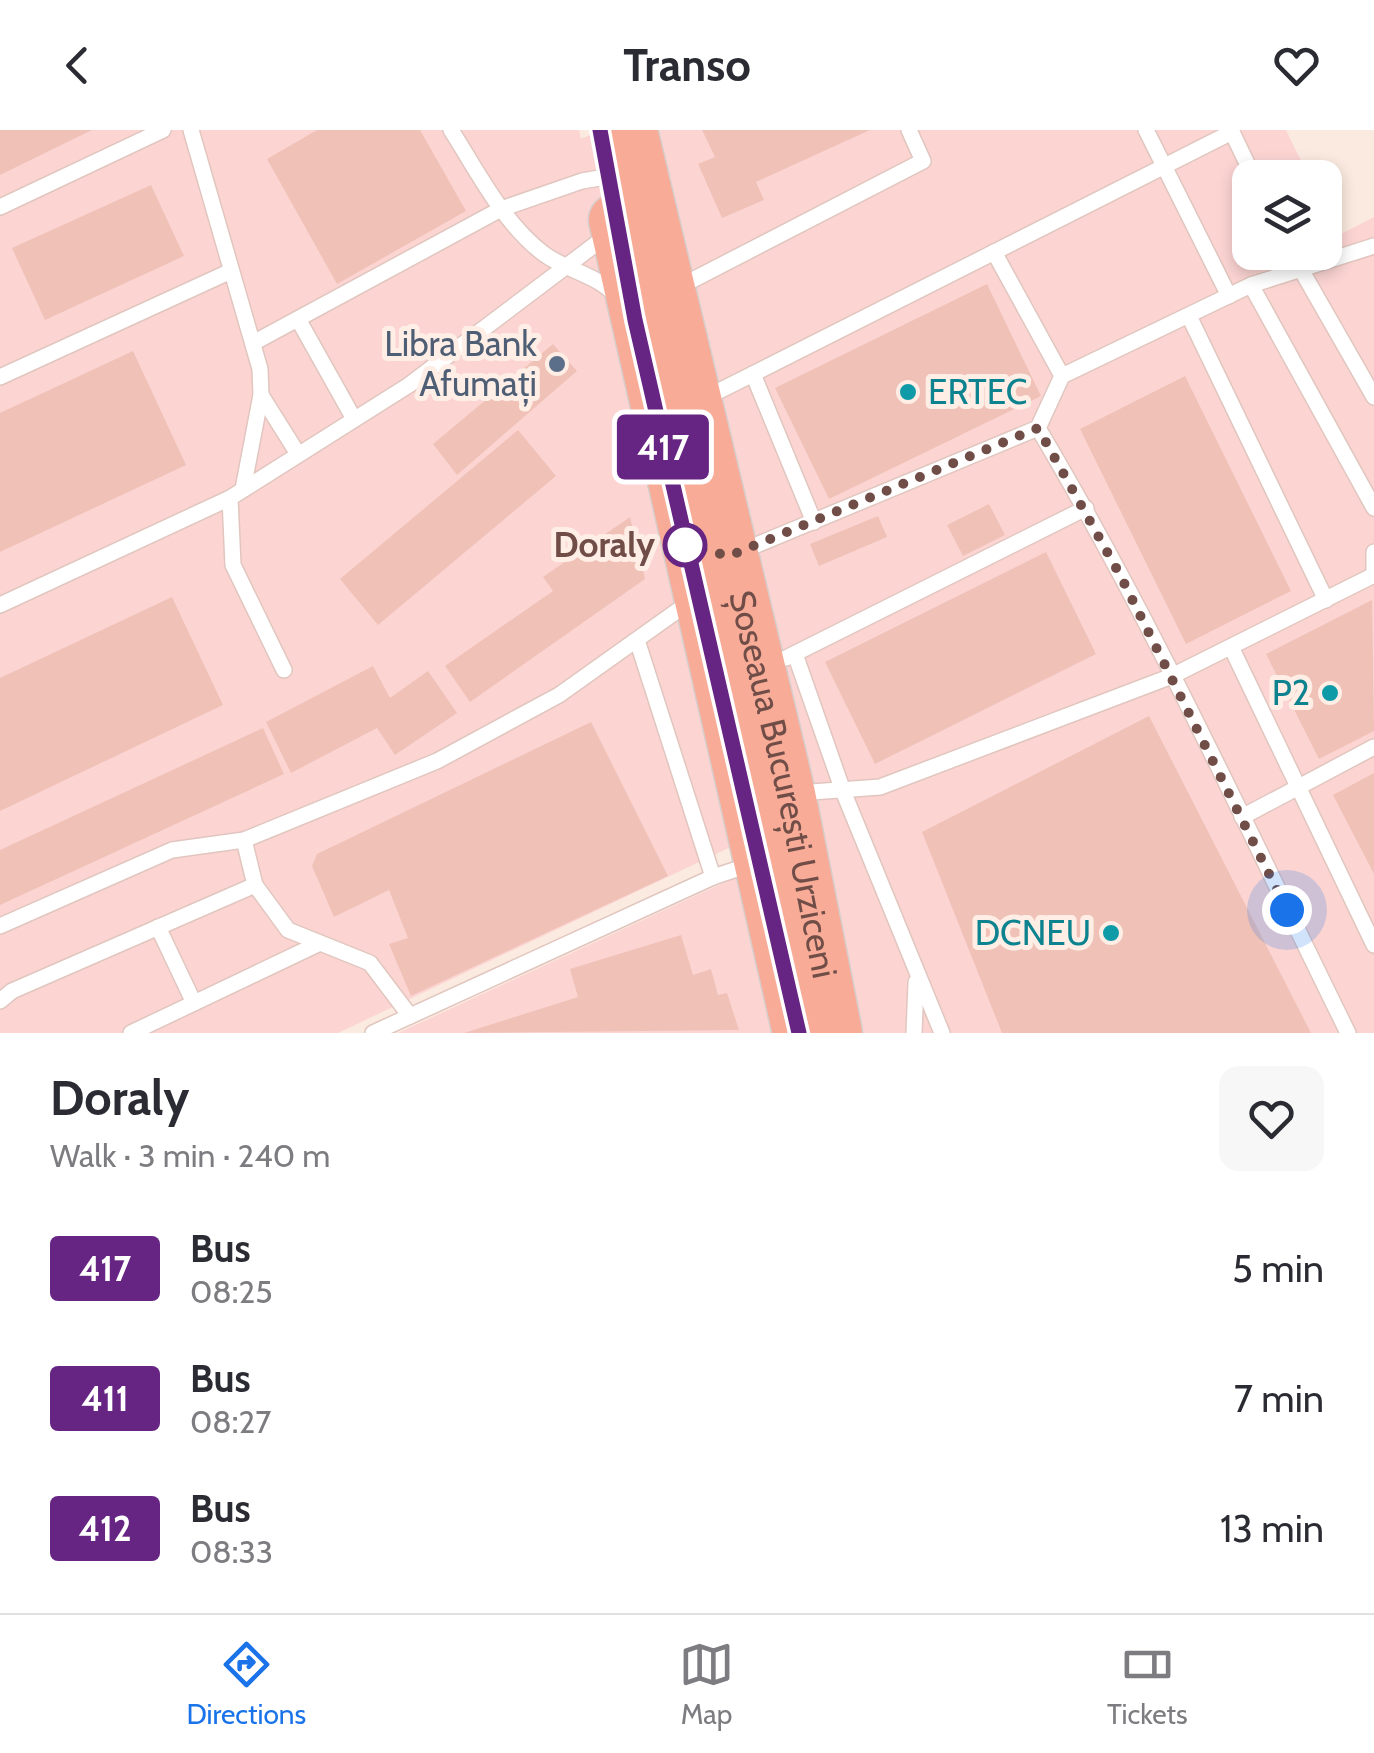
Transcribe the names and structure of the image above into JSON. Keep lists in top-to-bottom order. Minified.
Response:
{"streets":{"highway":["Șoseaua București Urziceni"]},"places":["Libra Bank Afumați","ERTEC","Doraly","P2","DCNEU"],"lines":["bus line 417"],"page":{"header":"Transo","on_map":"417","heading":["Doraly","Walk · 3 min · 240 m"],"list":[{"mark":"417","name":"Bus","note":"08:25","value":"5 min"},{"mark":"411","name":"Bus","note":"08:27","value":"7 min"},{"mark":"412","name":"Bus","note":"08:33","value":"13 min"}],"tabs":["Directions","Map","Tickets"]}}
